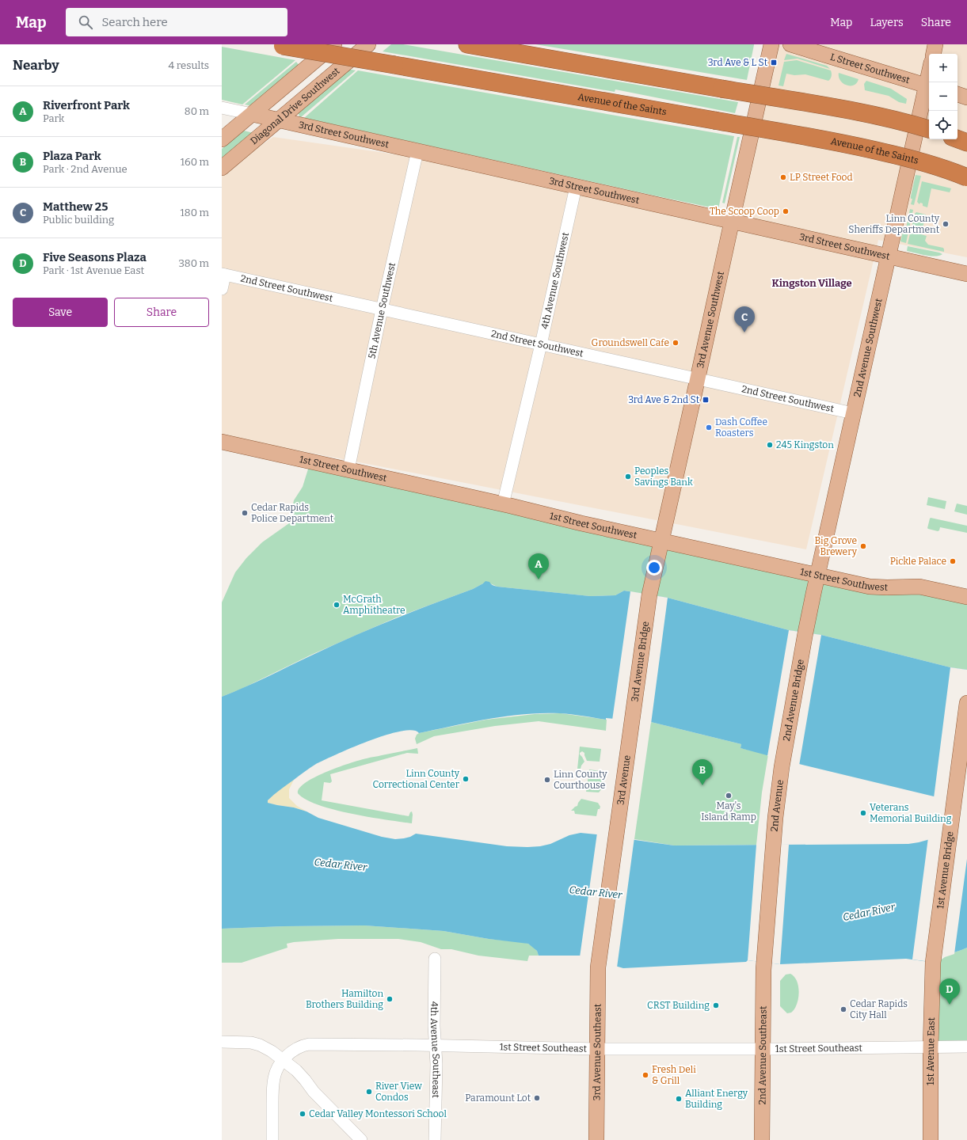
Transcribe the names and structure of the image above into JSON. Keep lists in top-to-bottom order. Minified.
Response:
{"streets":{"highway":["Avenue of the Saints"],"main road":["L Street Southwest","Diagonal Drive Southwest","3rd Street Southwest","3rd Avenue Southwest","2nd Avenue Southwest","1st Street Southwest","3rd Avenue Bridge","2nd Avenue Bridge","3rd Avenue","2nd Avenue","1st Avenue Bridge","1st Avenue East","3rd Avenue Southeast","2nd Avenue Southeast"],"street":["4th Avenue Southwest","2nd Street Southwest","5th Avenue Southwest","1st Street Southeast","4th Avenue Southeast"]},"crossings":[["L Street Southwest","2nd Avenue Southwest"],["Diagonal Drive Southwest","3rd Street Southwest"],["3rd Street Southwest","4th Avenue Southwest"],["3rd Street Southwest","5th Avenue Southwest"],["3rd Street Southwest","3rd Avenue Southwest"],["3rd Street Southwest","2nd Avenue Southwest"],["4th Avenue Southwest","2nd Street Southwest"],["4th Avenue Southwest","1st Street Southwest"],["2nd Street Southwest","5th Avenue Southwest"],["2nd Street Southwest","3rd Avenue Southwest"],["2nd Street Southwest","2nd Avenue Southwest"],["5th Avenue Southwest","1st Street Southwest"],["3rd Avenue Southwest","1st Street Southwest"],["3rd Avenue Southwest","3rd Avenue Bridge"],["2nd Avenue Southwest","1st Street Southwest"],["2nd Avenue Southwest","2nd Avenue Bridge"],["3rd Avenue Bridge","3rd Avenue"],["2nd Avenue Bridge","2nd Avenue"],["3rd Avenue","3rd Avenue Southeast"],["2nd Avenue","2nd Avenue Southeast"],["1st Avenue Bridge","1st Avenue East"],["1st Street Southeast","4th Avenue Southeast"],["1st Street Southeast","1st Avenue East"],["1st Street Southeast","3rd Avenue Southeast"],["1st Street Southeast","2nd Avenue Southeast"]],"districts":["Kingston Village"],"water":["Cedar River"],"places":{"transit":["3rd Ave & L St","3rd Ave & 2nd St"],"other":["LP Street Food","The Scoop Coop","Linn County Sheriffs Department","Groundswell Cafe","Dash Coffee Roasters","245 Kingston","Peoples Savings Bank","Cedar Rapids Police Department","Big Grove Brewery","Pickle Palace","McGrath Amphitheatre","Linn County Correctional Center","Linn County Courthouse","May's Island Ramp","Veterans Memorial Building","Hamilton Brothers Building","CRST Building","Cedar Rapids City Hall","Fresh Deli & Grill","River View Condos","Paramount Lot","Alliant Energy Building","Cedar Valley Montessori School"]},"page":{"header":"Map","search":"Search here","nav":["Map","Layers","Share"],"heading":["Nearby","4 results"],"map_buttons":["+","−"],"list":[{"mark":"A","name":"Riverfront Park","note":"Park","value":"80 m"},{"mark":"B","name":"Plaza Park","note":"Park · 2nd Avenue","value":"160 m"},{"mark":"C","name":"Matthew 25","note":"Public building","value":"180 m"},{"mark":"D","name":"Five Seasons Plaza","note":"Park · 1st Avenue East","value":"380 m"}],"buttons":["Save","Share"],"pins":["C","A","B","D"]}}
